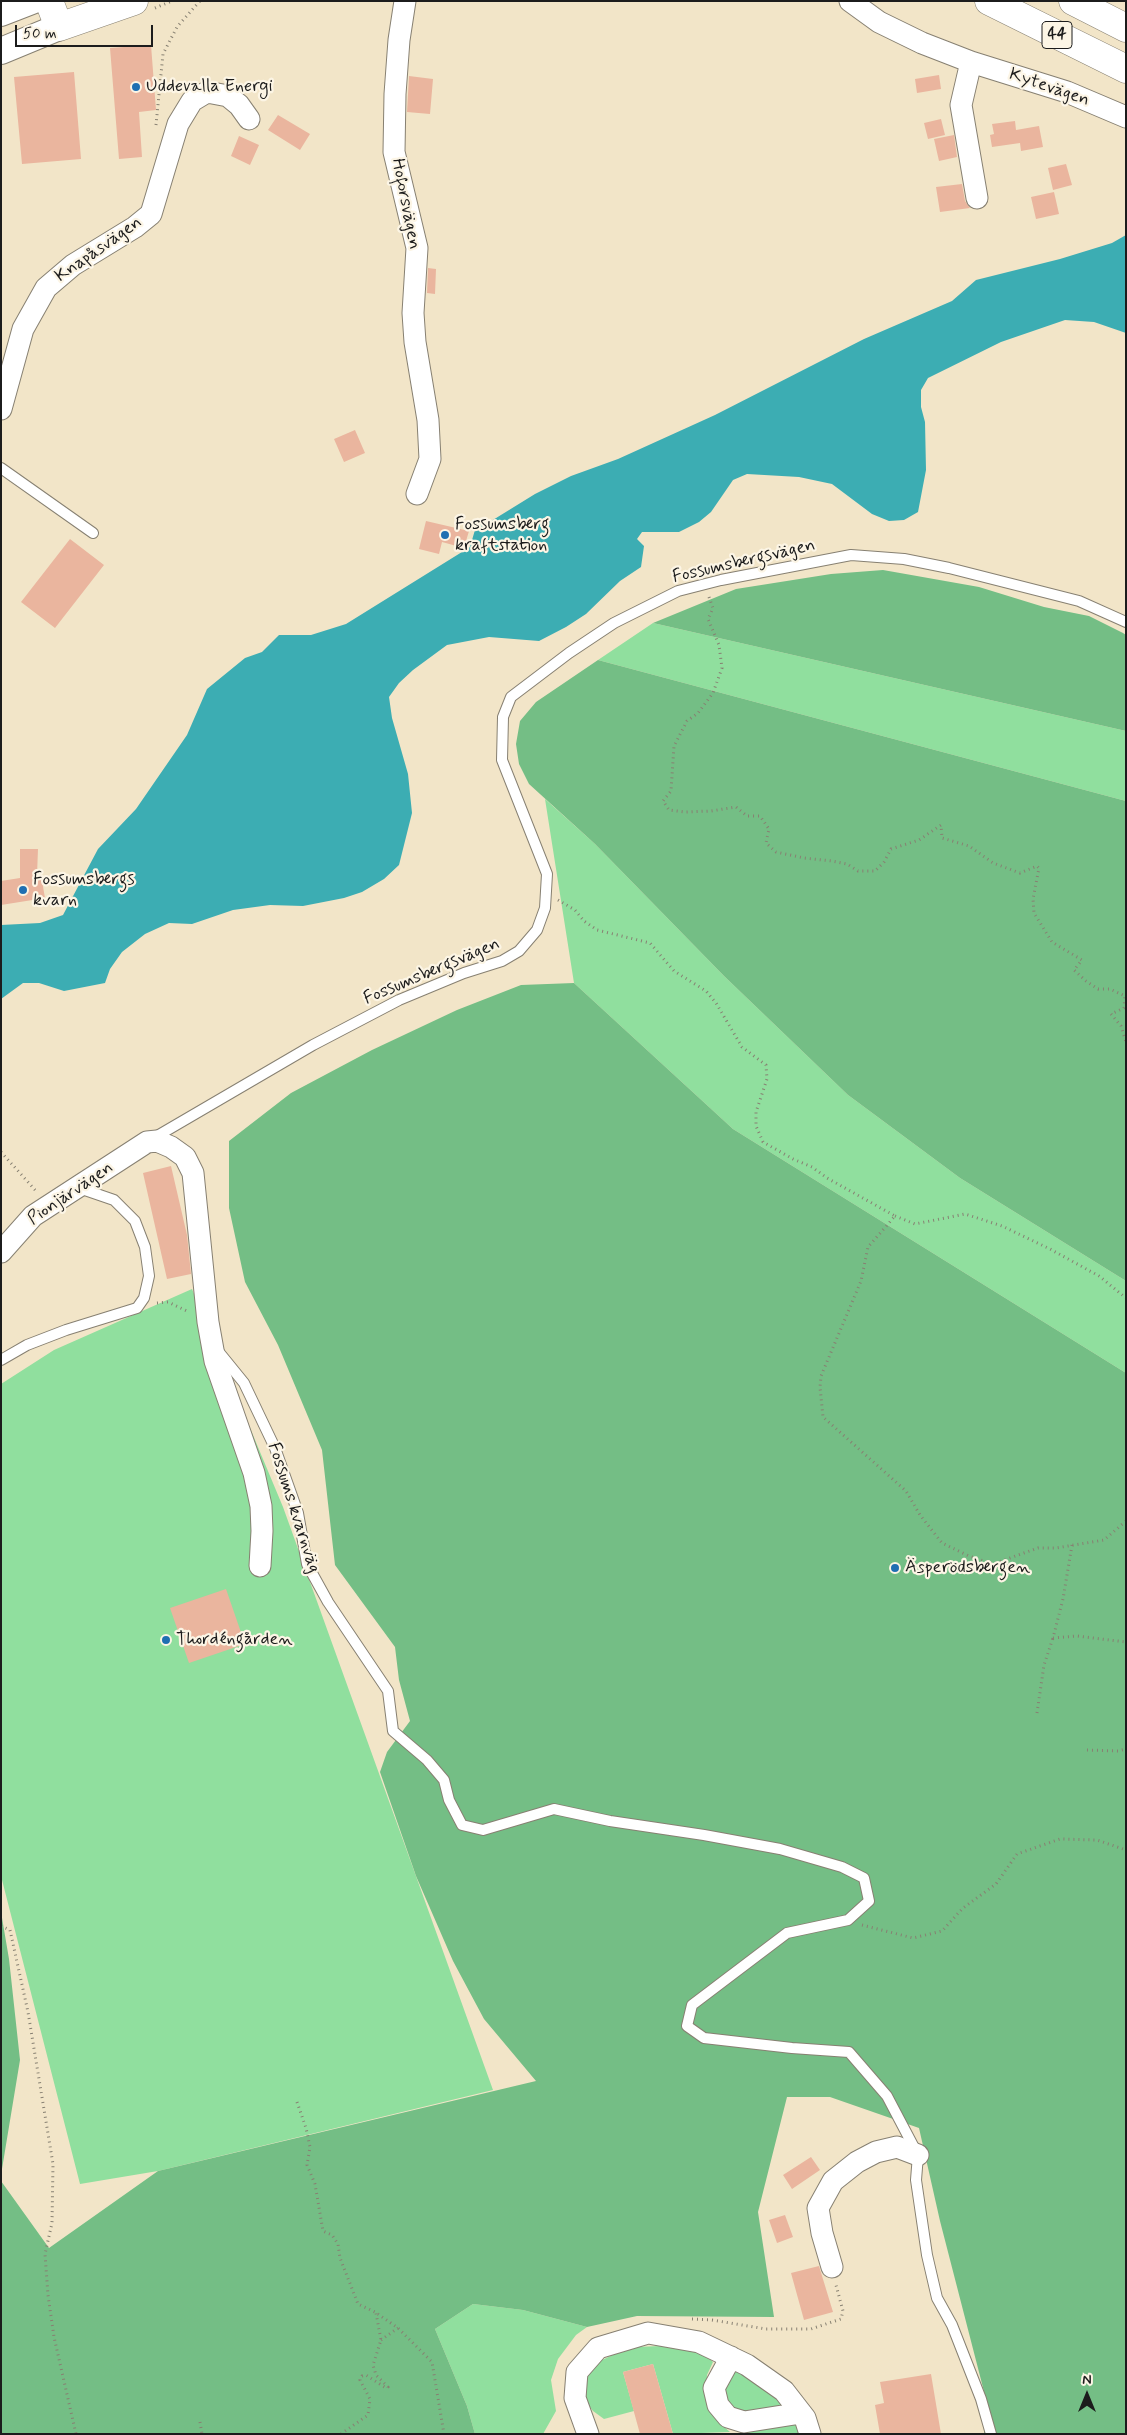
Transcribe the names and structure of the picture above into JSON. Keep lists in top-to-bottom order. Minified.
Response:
{"streets":{"main road":["44"],"street":["Kytevägen","Hoforsvägen","Knapåsvägen","Pionjärvägen","Fossums kvarnväg"],"lane":["Fossumsbergsvägen"]},"crossings":[["Fossumsbergsvägen","Pionjärvägen"],["Fossumsbergsvägen","Fossums kvarnväg"],["Pionjärvägen","Fossums kvarnväg"]],"places":["Uddevalla Energi","Fossumsberg kraftstation","Fossumsbergs kvarn","Äsperödsbergen","Thordéngården"],"scale_bar":"50 m","north":"top"}
